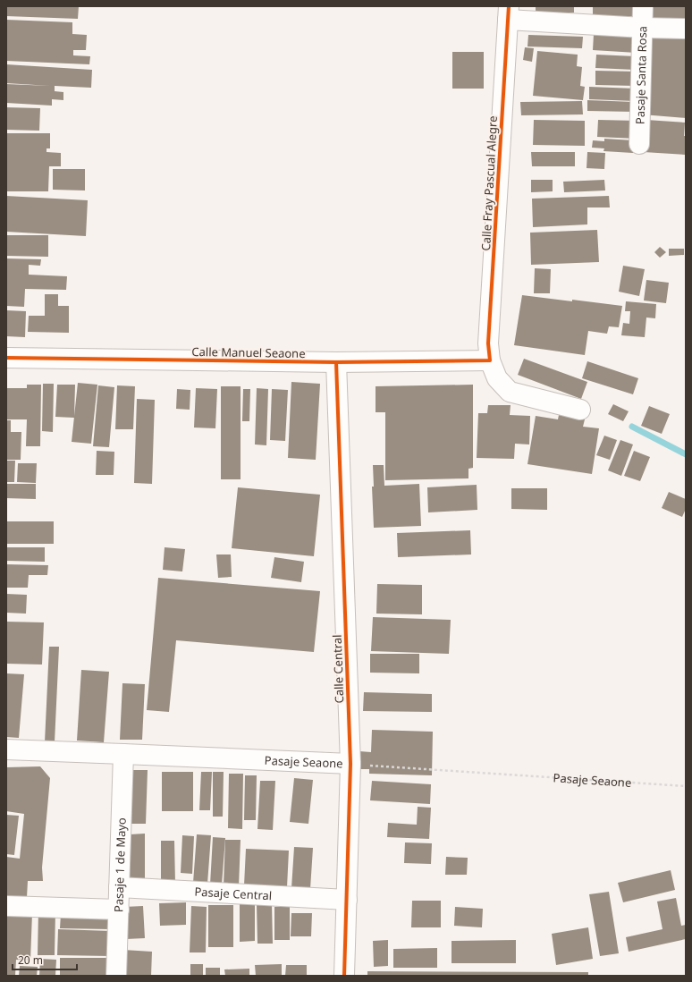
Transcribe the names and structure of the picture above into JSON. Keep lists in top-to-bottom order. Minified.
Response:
{"streets":{"street":["Pasaje Santa Rosa","Calle Fray Pascual Alegre","Calle Manuel Seaone","Calle Central","Pasaje Seaone","Pasaje 1 de Mayo","Pasaje Central"]},"crossings":[["Calle Fray Pascual Alegre","Calle Manuel Seaone"],["Calle Manuel Seaone","Calle Central"],["Calle Central","Pasaje Seaone"],["Calle Central","Pasaje Central"],["Pasaje Seaone","Pasaje 1 de Mayo"],["Pasaje 1 de Mayo","Pasaje Central"]],"scale_bar":"20 m"}
